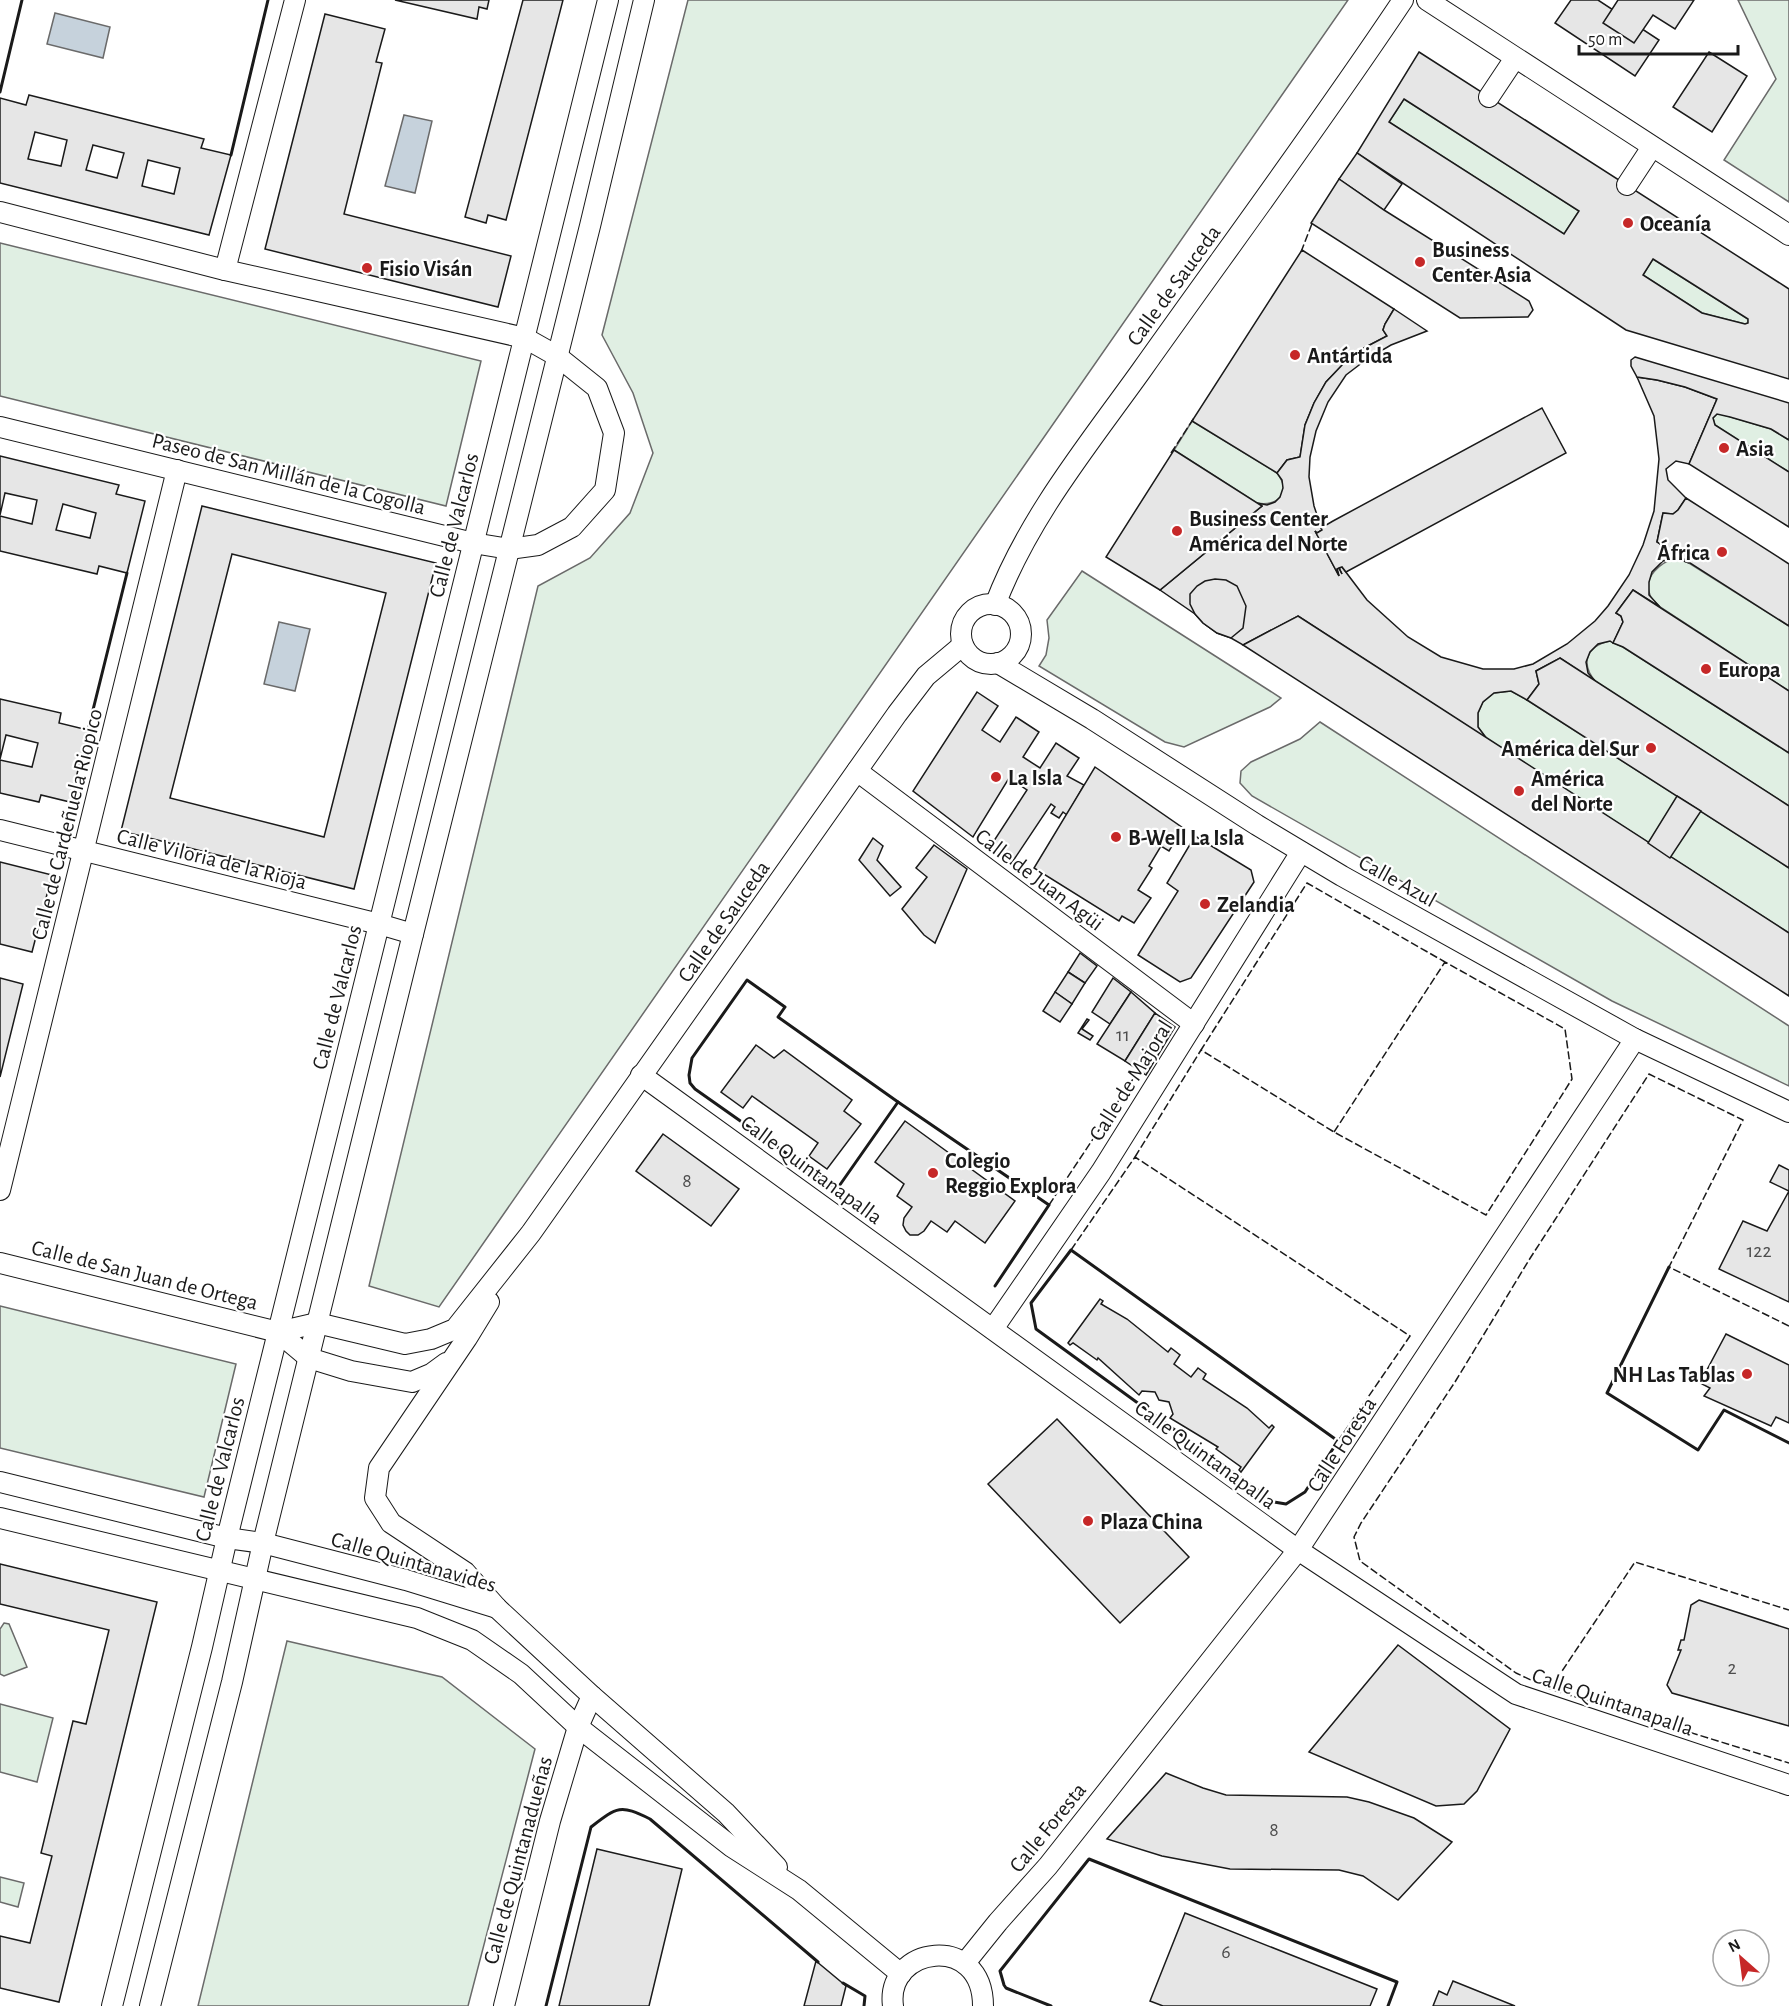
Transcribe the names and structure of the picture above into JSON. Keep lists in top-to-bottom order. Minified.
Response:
{"streets":{"street":["Calle de Sauceda","Paseo de San Millán de la Cogolla","Calle de Valcarlos","Calle de Cardeñuela Riopico","Calle Viloria de la Rioja","Calle de Juan Agüi","Calle Azul","Calle de Majoral","Calle Quintanapalla","Calle de San Juan de Ortega","Calle Foresta","Calle Quintanavides","Calle de Quintanadueñas"]},"crossings":[["Calle de Sauceda","Calle de Juan Agüi"],["Calle de Sauceda","Calle Azul"],["Calle de Sauceda","Calle Quintanapalla"],["Calle de Sauceda","Calle de San Juan de Ortega"],["Calle de Sauceda","Calle Quintanavides"],["Paseo de San Millán de la Cogolla","Calle de Valcarlos"],["Paseo de San Millán de la Cogolla","Calle de Cardeñuela Riopico"],["Calle de Valcarlos","Calle Viloria de la Rioja"],["Calle de Valcarlos","Calle de San Juan de Ortega"],["Calle de Valcarlos","Calle Quintanavides"],["Calle de Cardeñuela Riopico","Calle Viloria de la Rioja"],["Calle de Juan Agüi","Calle de Majoral"],["Calle Azul","Calle de Majoral"],["Calle Azul","Calle Foresta"],["Calle de Majoral","Calle Quintanapalla"],["Calle Quintanapalla","Calle Foresta"],["Calle Quintanavides","Calle de Quintanadueñas"]],"places":["Oceanía","Business Center Asia","Fisio Visán","Antártida","Asia","Business Center América del Norte","África","Europa","América del Sur","La Isla","América del Norte","B-Well La Isla","Zelandia","Colegio Reggio Explora","NH Las Tablas","Plaza China"],"house_numbers":["11","8","122","2","8","6"],"scale_bar":"50 m","north":"top left"}
